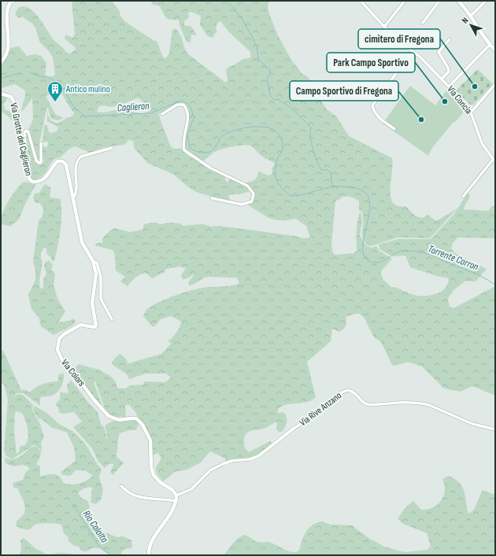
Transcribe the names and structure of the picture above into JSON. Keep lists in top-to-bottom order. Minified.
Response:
{"streets":{"street":["Via Concia","Via Grotte del Caglieron","Via Colors","Via Rive Anzano"]},"crossings":[["Via Grotte del Caglieron","Via Colors"],["Via Colors","Via Rive Anzano"]],"water":["Caglieron","Torrente Carron","Rio Calalta"],"places":{"other":["cimitero di Fregona","Park Campo Sportivo","Campo Sportivo di Fregona"],"building":["Antico mulino"]},"north":"top left"}
